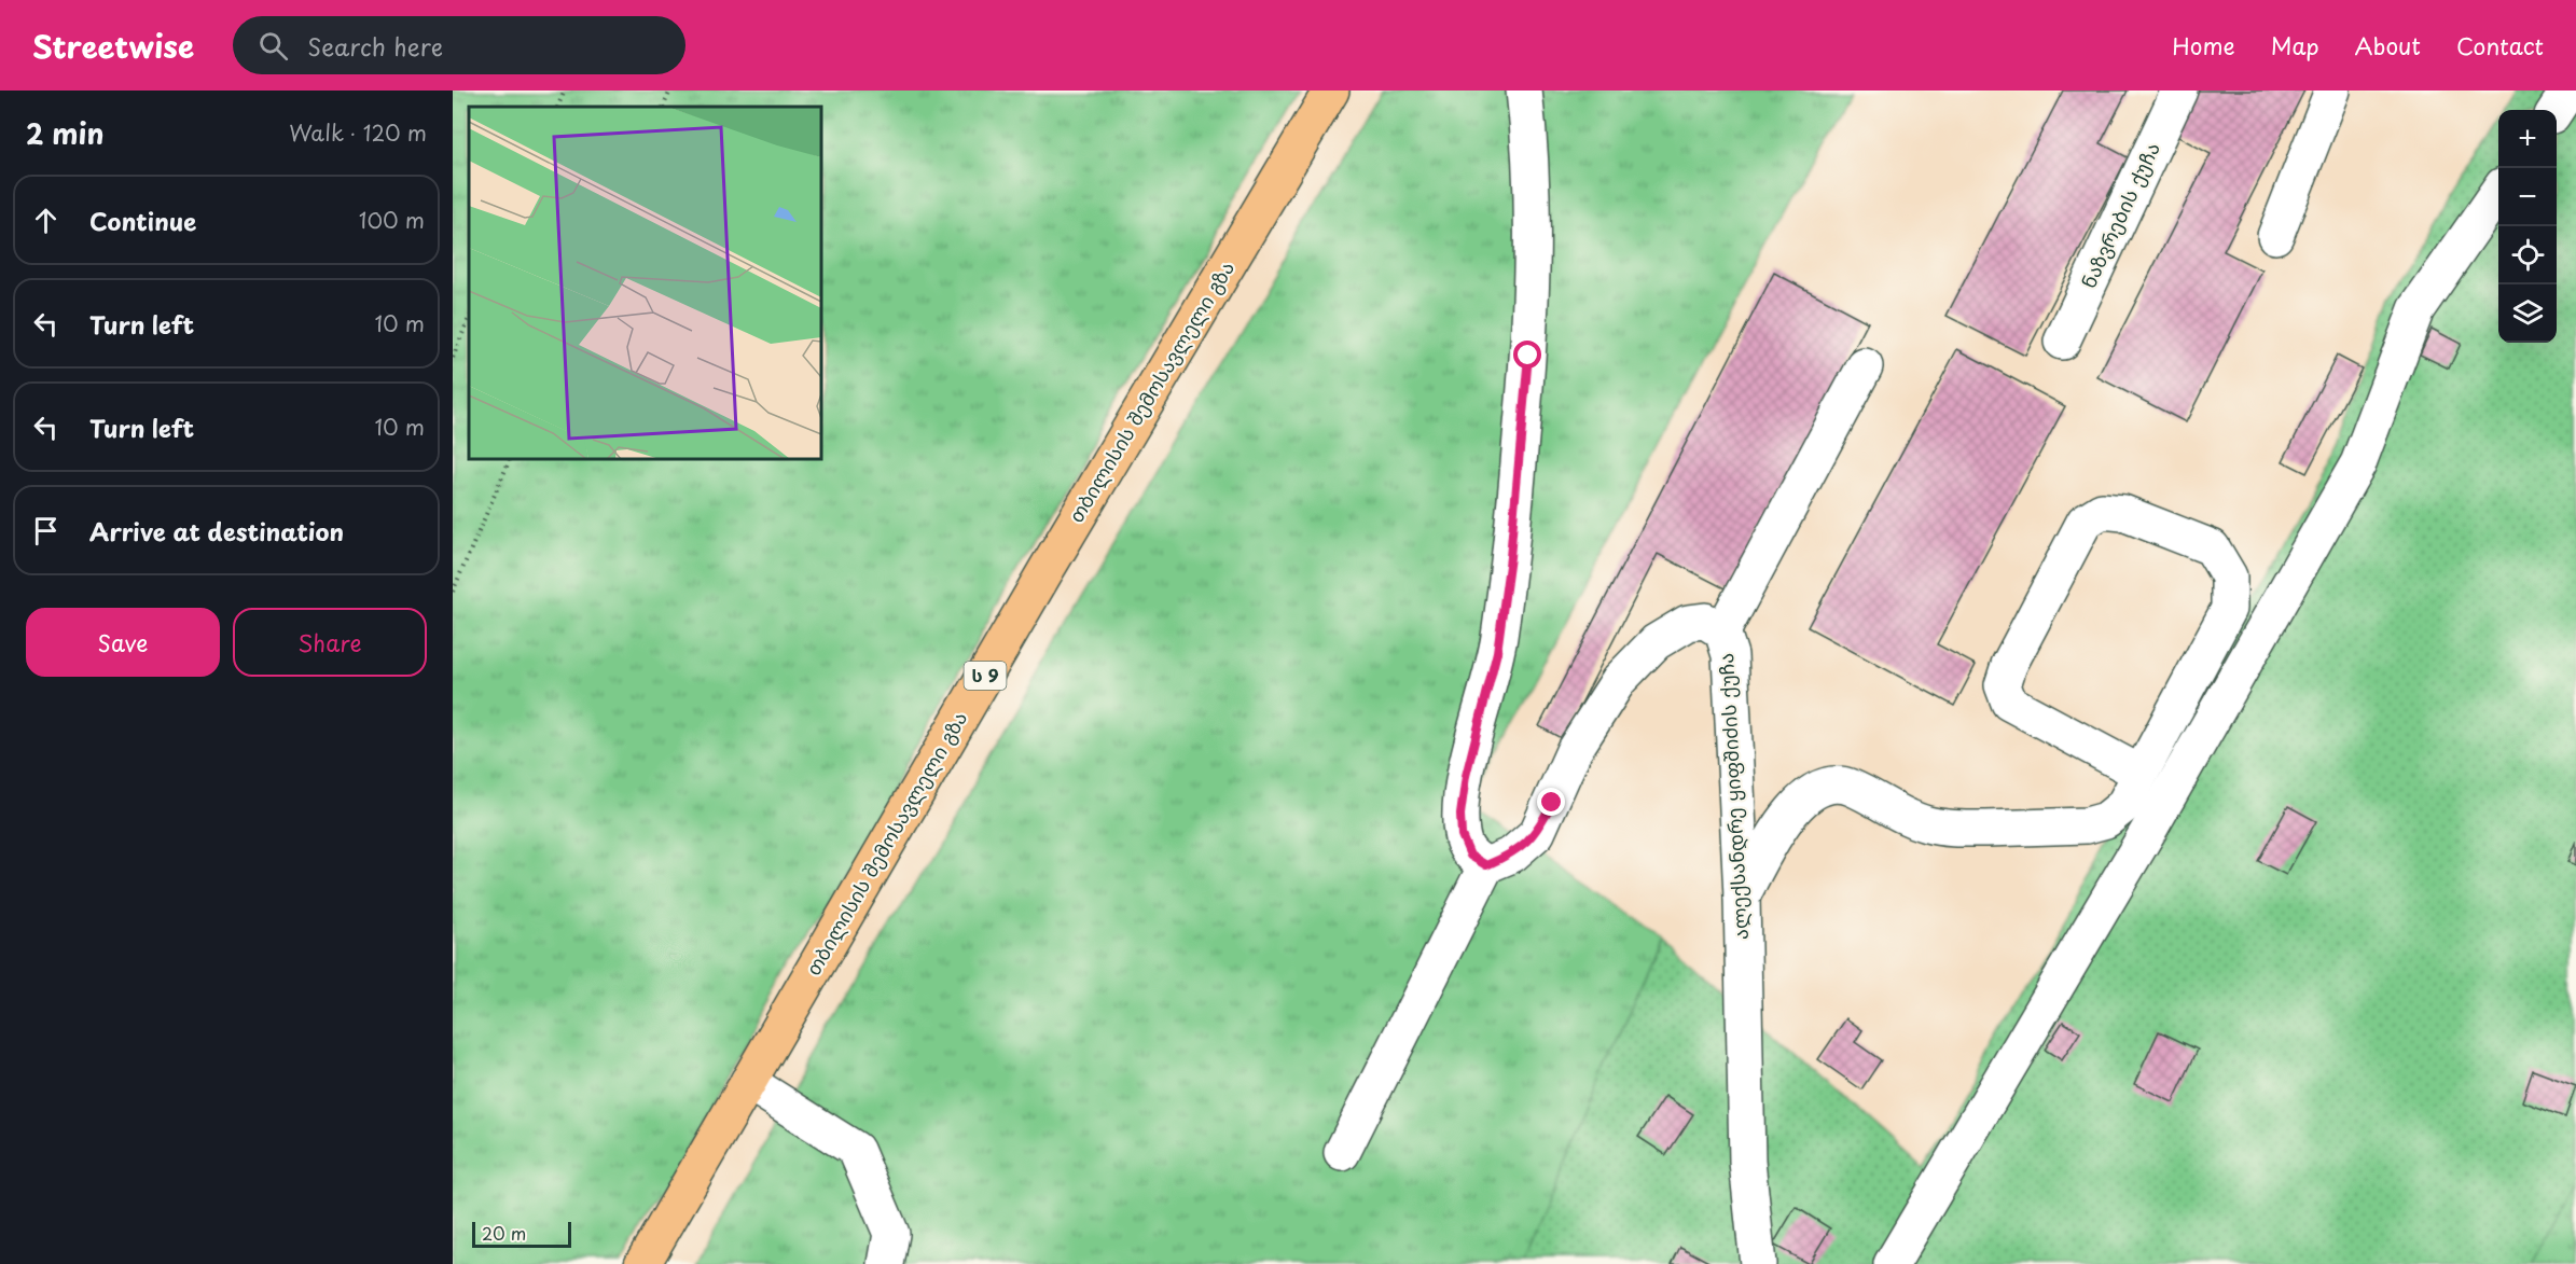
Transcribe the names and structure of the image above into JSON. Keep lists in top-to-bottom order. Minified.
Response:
{"streets":{"highway":["თბილისის შემოსავლელი გზა","ს 9"],"street":["ნაზვრების ქუჩა","ალექსანდრე ყიფშიძის ქუჩა"]},"scale_bar":"20 m","page":{"header":"Streetwise","search":"Search here","nav":["Home","Map","About","Contact"],"heading":["2 min","Walk · 120 m"],"map_buttons":["+","−"],"list":[["Continue","100 m"],["Turn left","10 m"],["Turn left","10 m"],"Arrive at destination"],"buttons":["Save","Share"],"scale":"20 m"}}
